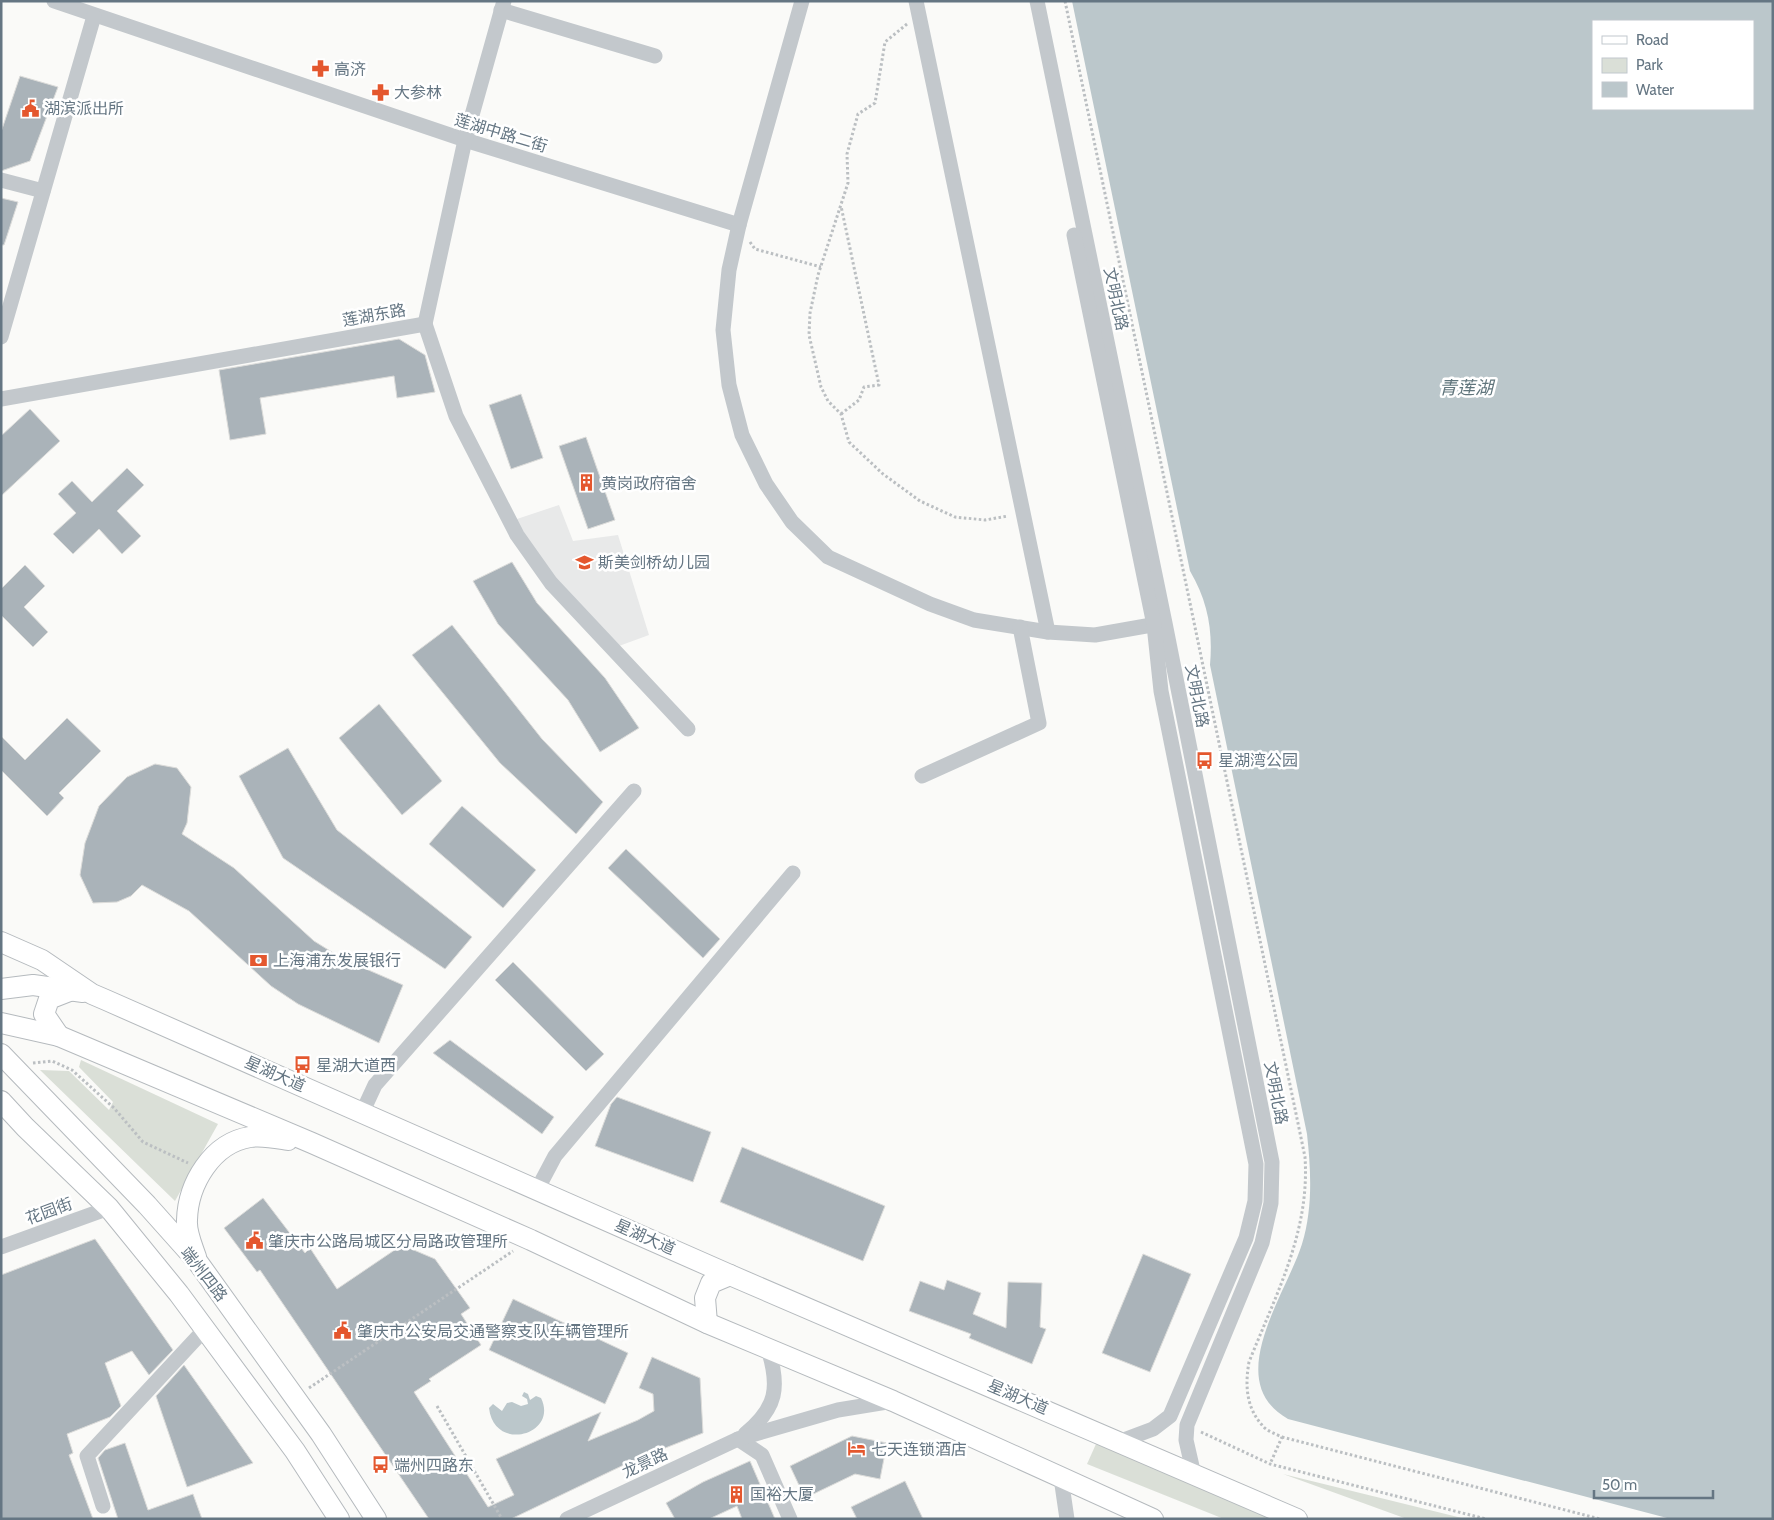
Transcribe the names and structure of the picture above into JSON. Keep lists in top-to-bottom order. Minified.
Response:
{"streets":{"main road":["星湖大道","端州四路"],"street":["莲湖中路二街","文明北路","莲湖东路","花园街","龙景路"]},"crossings":[["莲湖中路二街","莲湖东路"],["文明北路","星湖大道"],["花园街","端州四路"]],"water":["青莲湖"],"places":{"pharmacy":["高济","大参林"],"public building":["湖滨派出所","肇庆市公路局城区分局路政管理所","肇庆市公安局交通警察支队车辆管理所"],"building":["黄岗政府宿舍","国裕大厦"],"school or university":["斯美剑桥幼儿园"],"bus stop":["星湖湾公园","星湖大道西","端州四路东"],"bank":["上海浦东发展银行"],"hotel":["七天连锁酒店"]},"legend":["Road","Park","Water"],"scale_bar":"50 m"}
